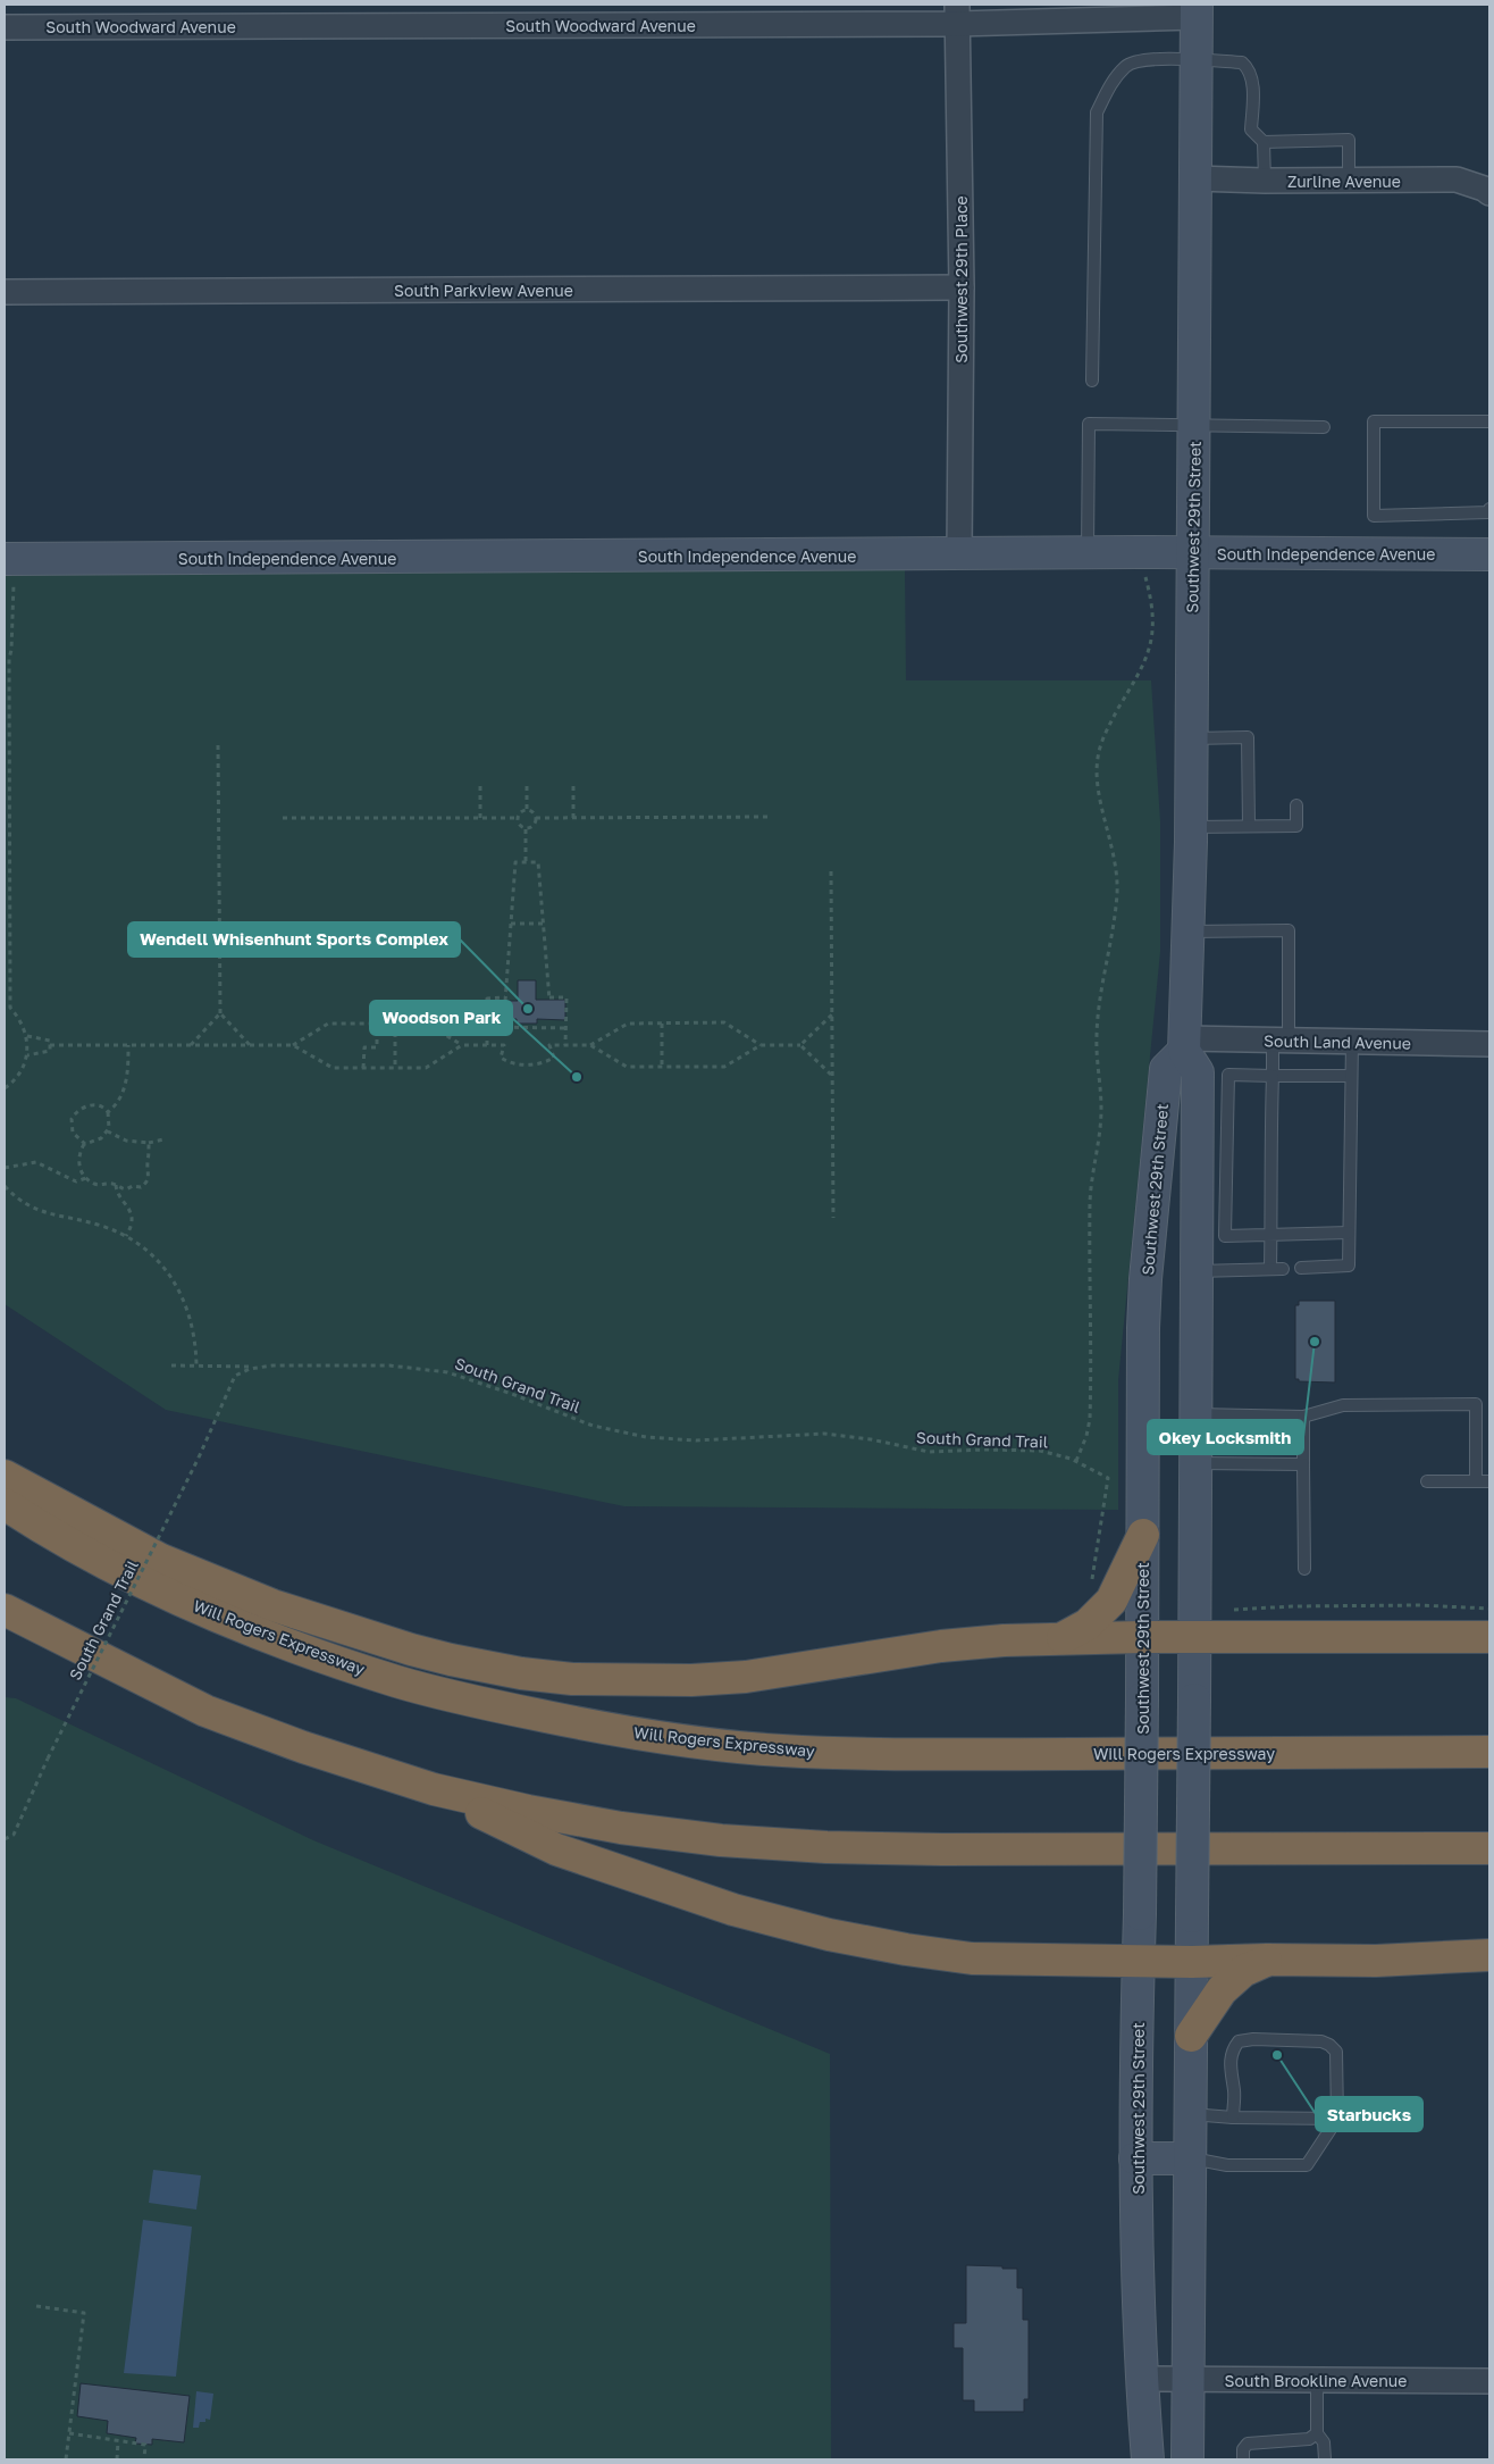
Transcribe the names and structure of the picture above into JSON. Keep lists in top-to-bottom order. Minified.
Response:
{"streets":{"highway":["Will Rogers Expressway"],"main road":["Southwest 29th Street","South Independence Avenue"],"street":["South Woodward Avenue","Zurline Avenue","Southwest 29th Place","South Parkview Avenue","South Land Avenue","South Brookline Avenue"],"path":["South Grand Trail"]},"crossings":[["South Woodward Avenue","Southwest 29th Place"],["South Woodward Avenue","Southwest 29th Street"],["Zurline Avenue","Southwest 29th Street"],["Southwest 29th Place","South Parkview Avenue"],["Southwest 29th Place","South Independence Avenue"],["Southwest 29th Street","South Independence Avenue"],["Southwest 29th Street","South Land Avenue"],["Southwest 29th Street","South Brookline Avenue"]],"places":["Wendell Whisenhunt Sports Complex","Woodson Park","Okey Locksmith","Starbucks"]}
